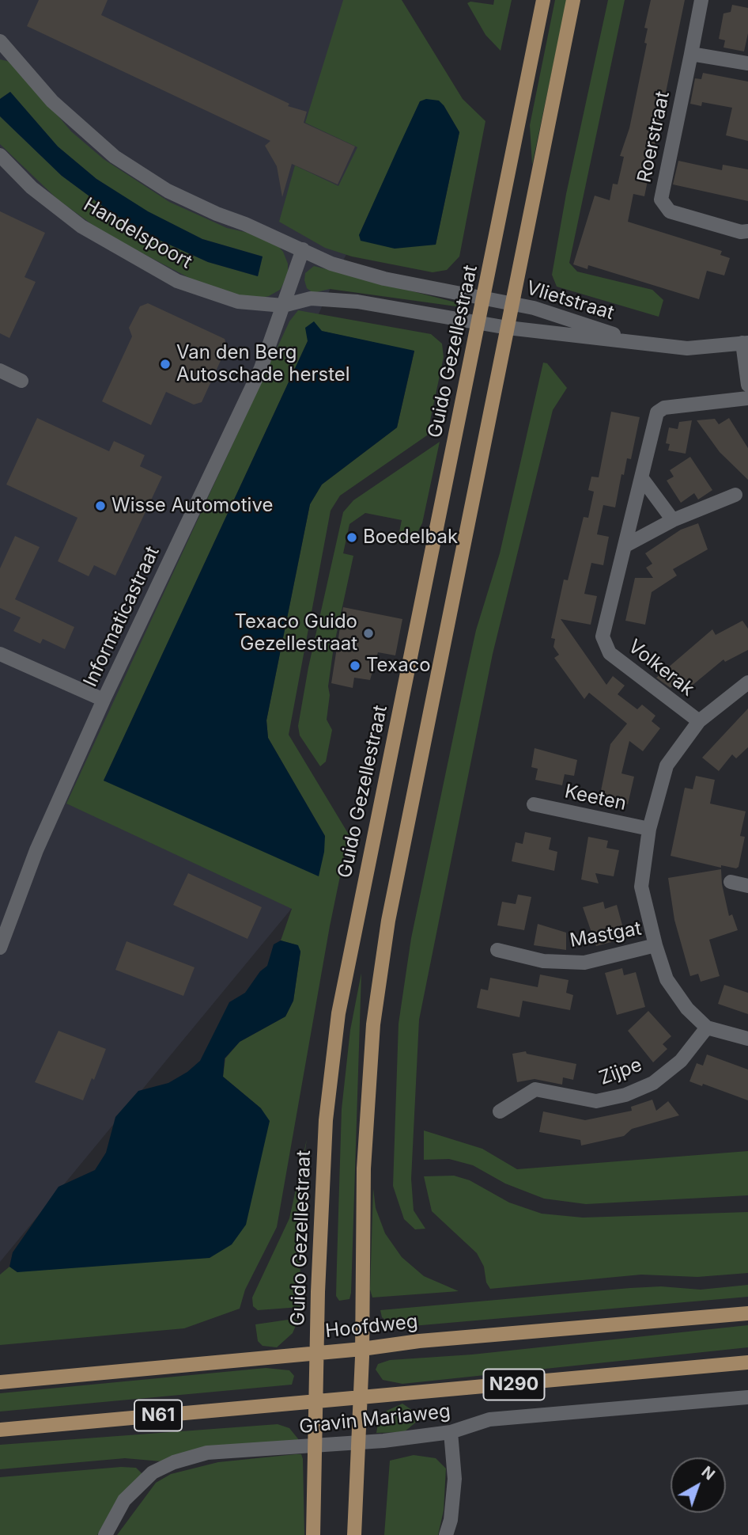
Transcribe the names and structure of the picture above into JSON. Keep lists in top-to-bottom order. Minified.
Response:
{"streets":{"main road":["Guido Gezellestraat","Hoofdweg","N290","N61"],"street":["Roerstraat","Handelspoort","Vlietstraat","Informaticastraat","Volkerak","Keeten","Mastgat","Zijpe","Gravin Mariaweg"]},"crossings":[["Handelspoort","Informaticastraat"],["Vlietstraat","Guido Gezellestraat"],["Guido Gezellestraat","Hoofdweg"],["Guido Gezellestraat","N61"],["Guido Gezellestraat","Gravin Mariaweg"],["N290","N61"]],"places":["Van den Berg Autoschade herstel","Wisse Automotive","Boedelbak","Texaco Guido Gezellestraat","Texaco"],"north":"top right"}
